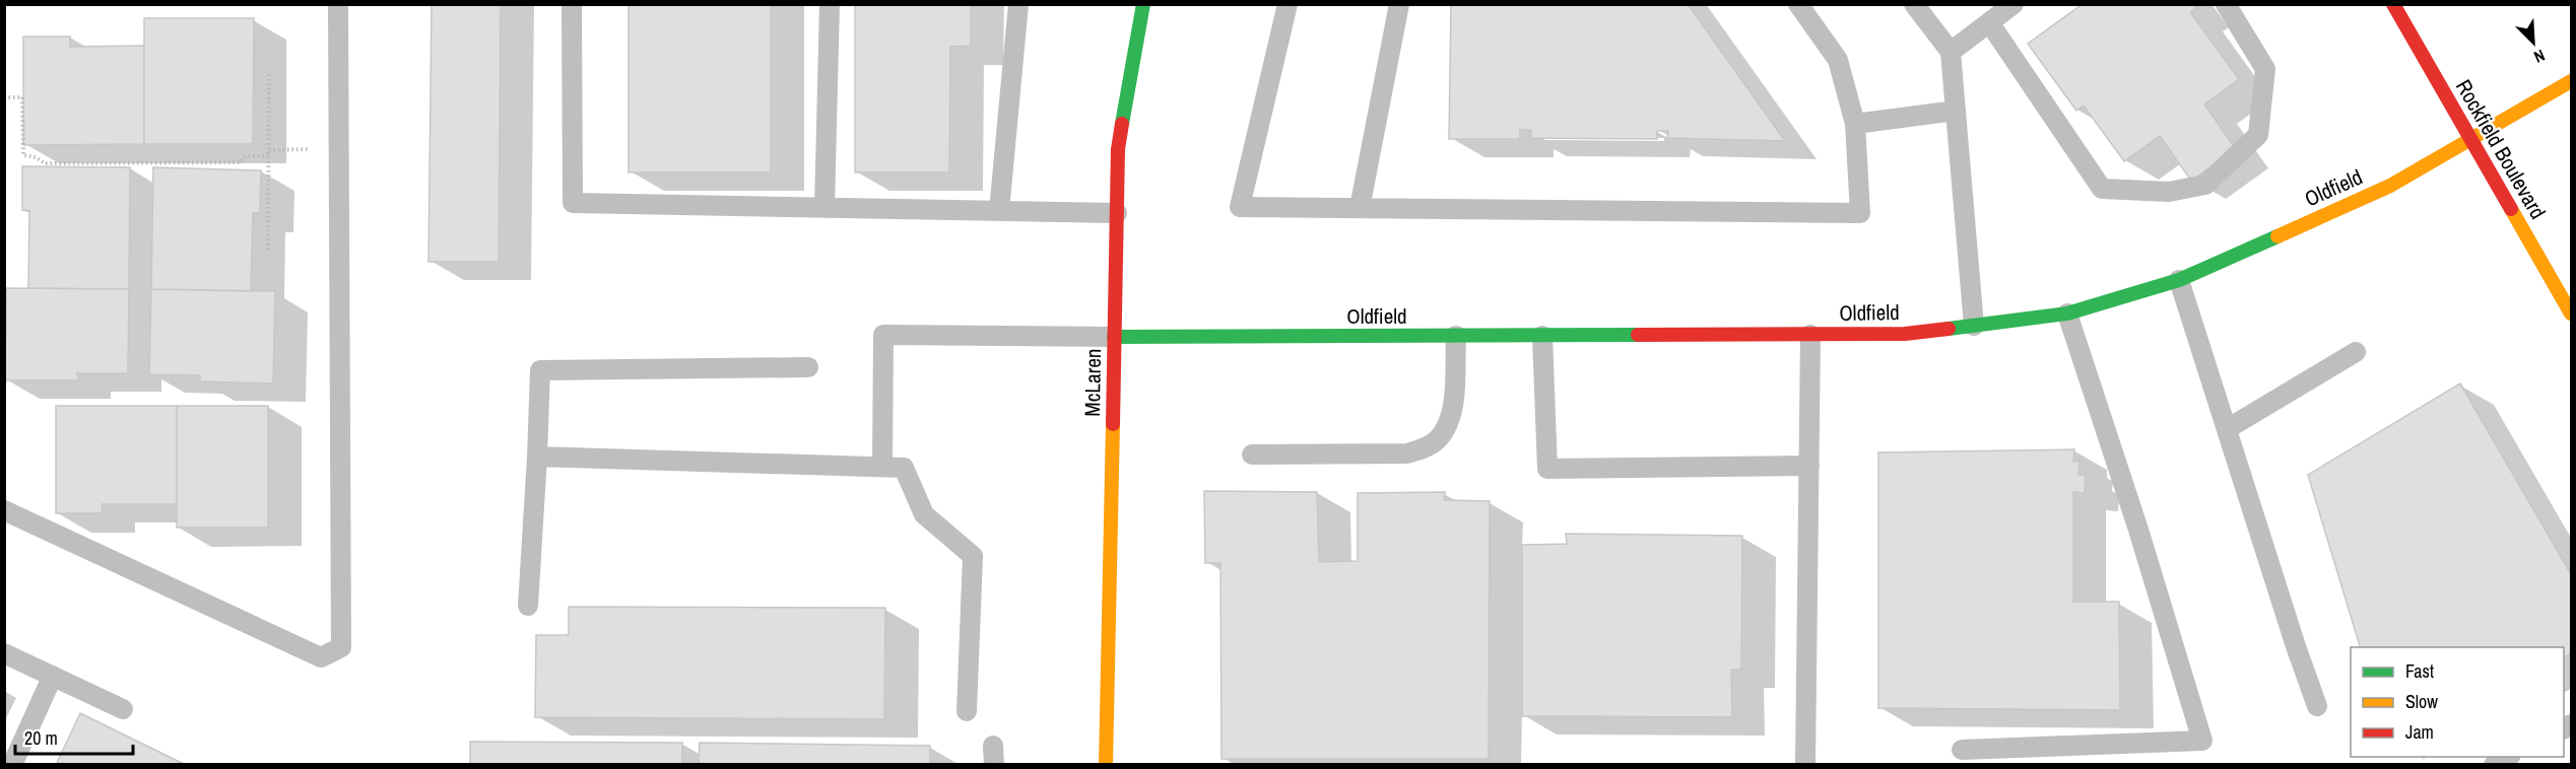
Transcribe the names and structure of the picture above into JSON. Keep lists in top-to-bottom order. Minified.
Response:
{"streets":{"street":["Rockfield Boulevard","Oldfield","McLaren"]},"crossings":[["Rockfield Boulevard","Oldfield"],["Oldfield","McLaren"]],"legend":["Fast","Slow","Jam"],"scale_bar":"20 m","north":"bottom right"}
